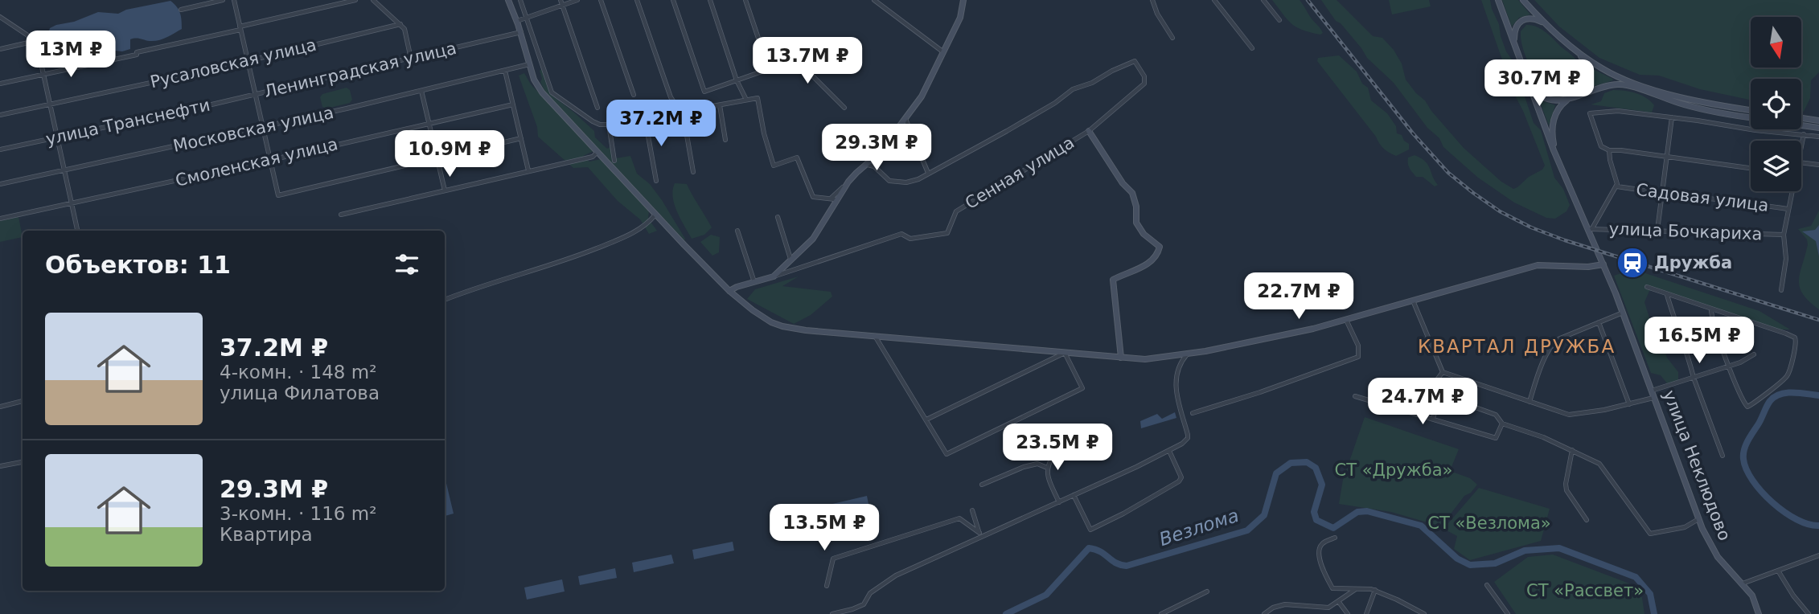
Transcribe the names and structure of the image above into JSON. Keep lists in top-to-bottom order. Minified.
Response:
{"streets":{"street":["Русаловская улица","Ленинградская улица","улица Транснефти","Московская улица","Смоленская улица","Сенная улица","Садовая улица","улица Бочкариха","улица Неклюдово"]},"crossings":[["Ленинградская улица","улица Транснефти"],["Садовая улица","улица Бочкариха"],["Садовая улица","улица Неклюдово"],["улица Бочкариха","улица Неклюдово"]],"districts":["КВАРТАЛ ДРУЖБА"],"water":["Везлома"],"parks":["СТ «Дружба»","СТ «Везлома»","СТ «Рассвет»"],"places":{"station":["Дружба"]},"north":"bottom","page":{"price":["13M ₽","13.7M ₽","30.7M ₽","37.2M ₽","29.3M ₽","10.9M ₽","22.7M ₽","16.5M ₽","24.7M ₽","23.5M ₽","13.5M ₽"],"heading":"Объектов: 11","list":[{"name":"37.2M ₽","note":"4-комн. · 148 m² · улица Филатова"},{"name":"29.3M ₽","note":"3-комн. · 116 m² · Квартира"}]}}
